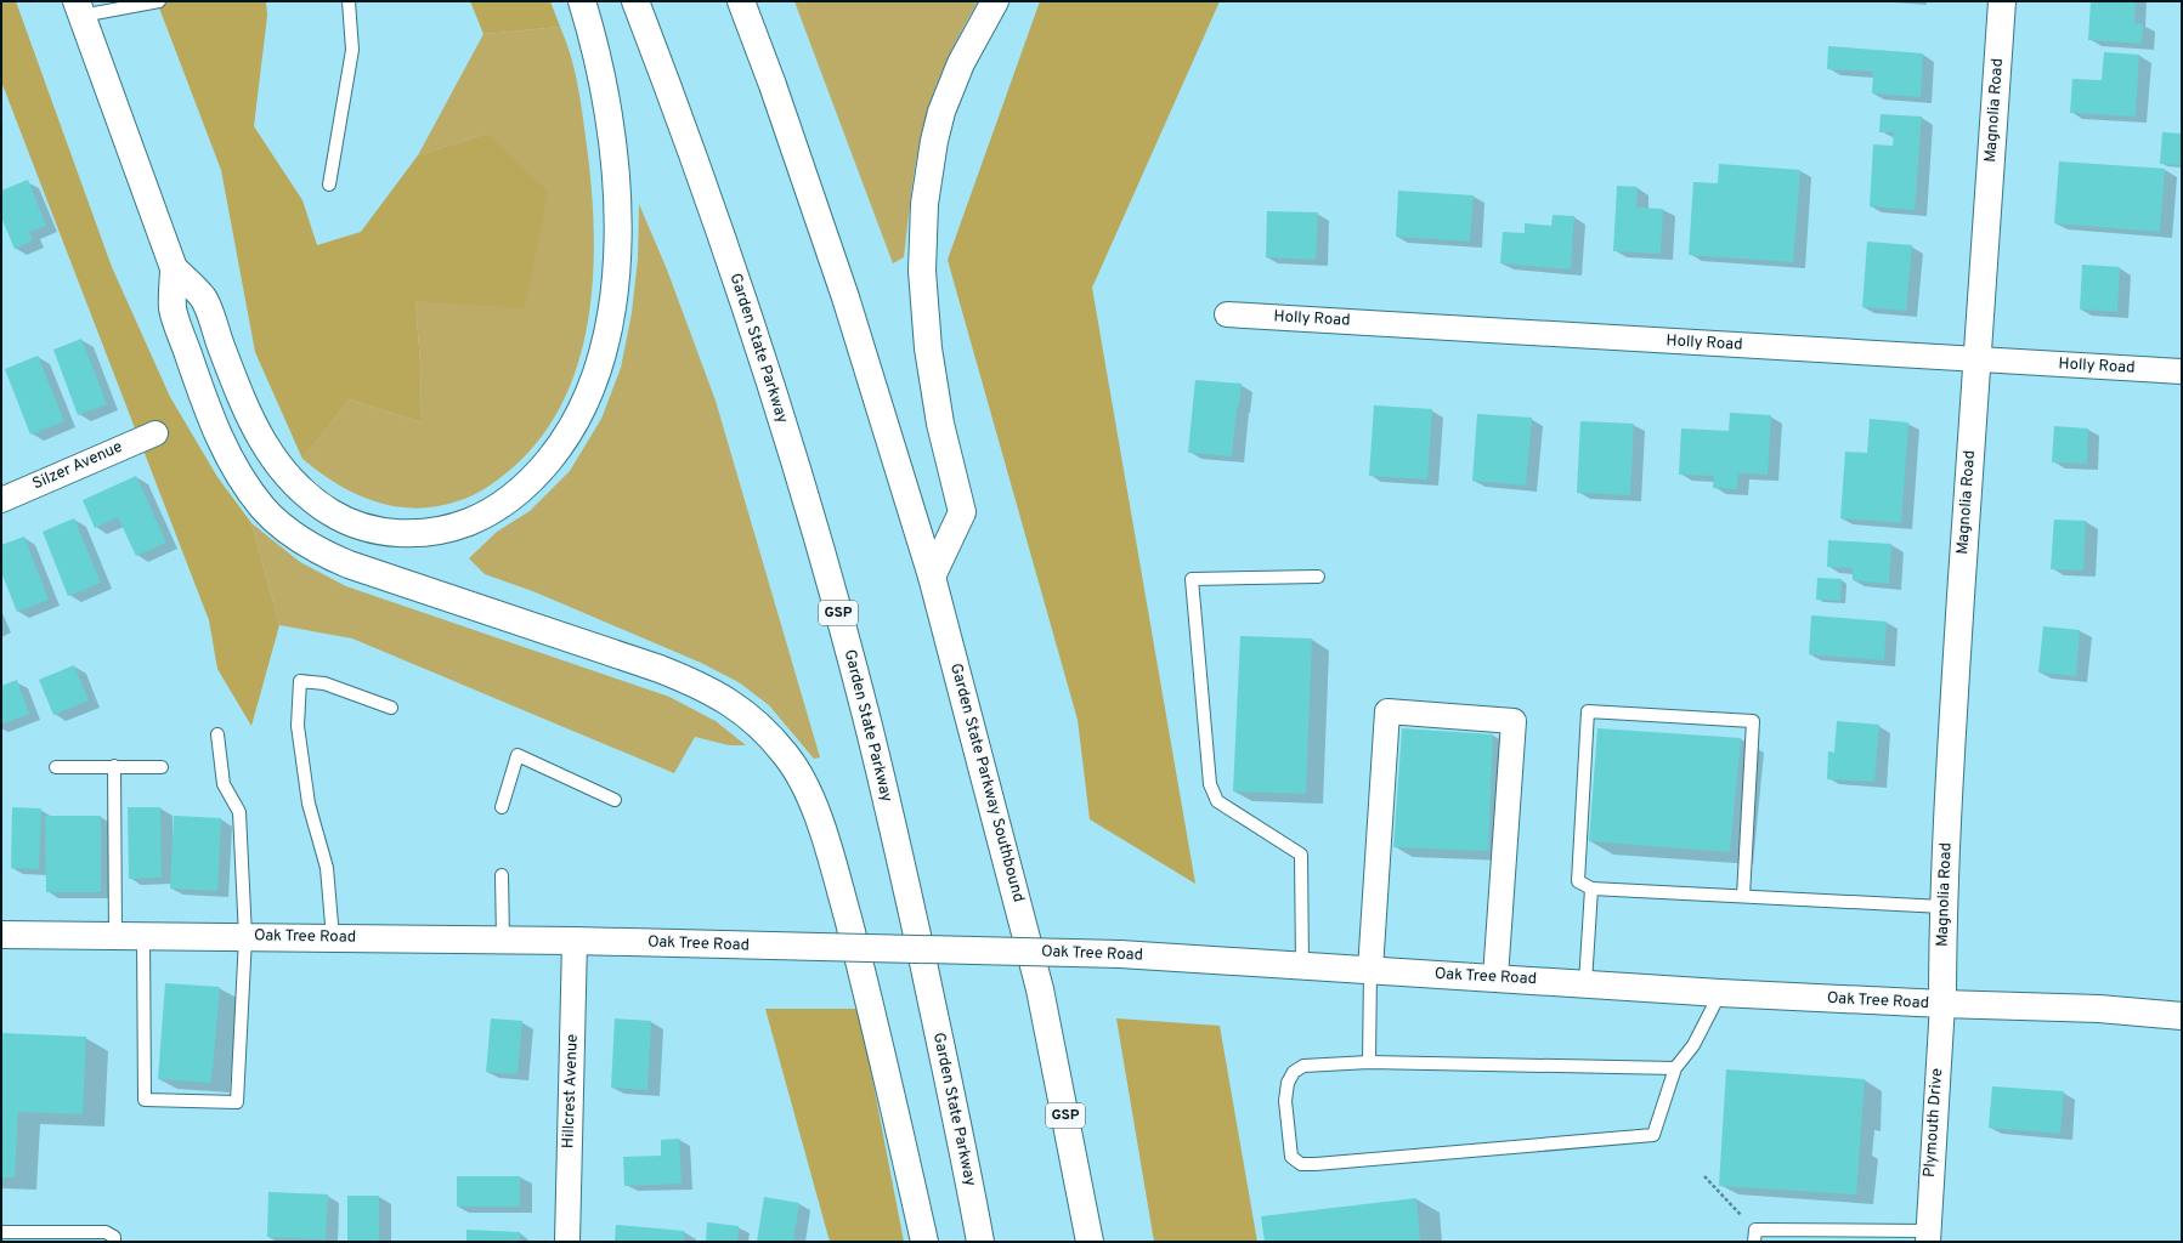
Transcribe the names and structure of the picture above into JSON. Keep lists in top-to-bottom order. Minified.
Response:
{"streets":{"main road":["Magnolia Road","Garden State Parkway","GSP","Garden State Parkway Southbound","Oak Tree Road"],"street":["Holly Road","Silzer Avenue","Hillcrest Avenue","Plymouth Drive"]},"crossings":[["Magnolia Road","Holly Road"],["Magnolia Road","Oak Tree Road"],["Magnolia Road","Plymouth Drive"],["Oak Tree Road","Hillcrest Avenue"],["Oak Tree Road","Plymouth Drive"]]}
